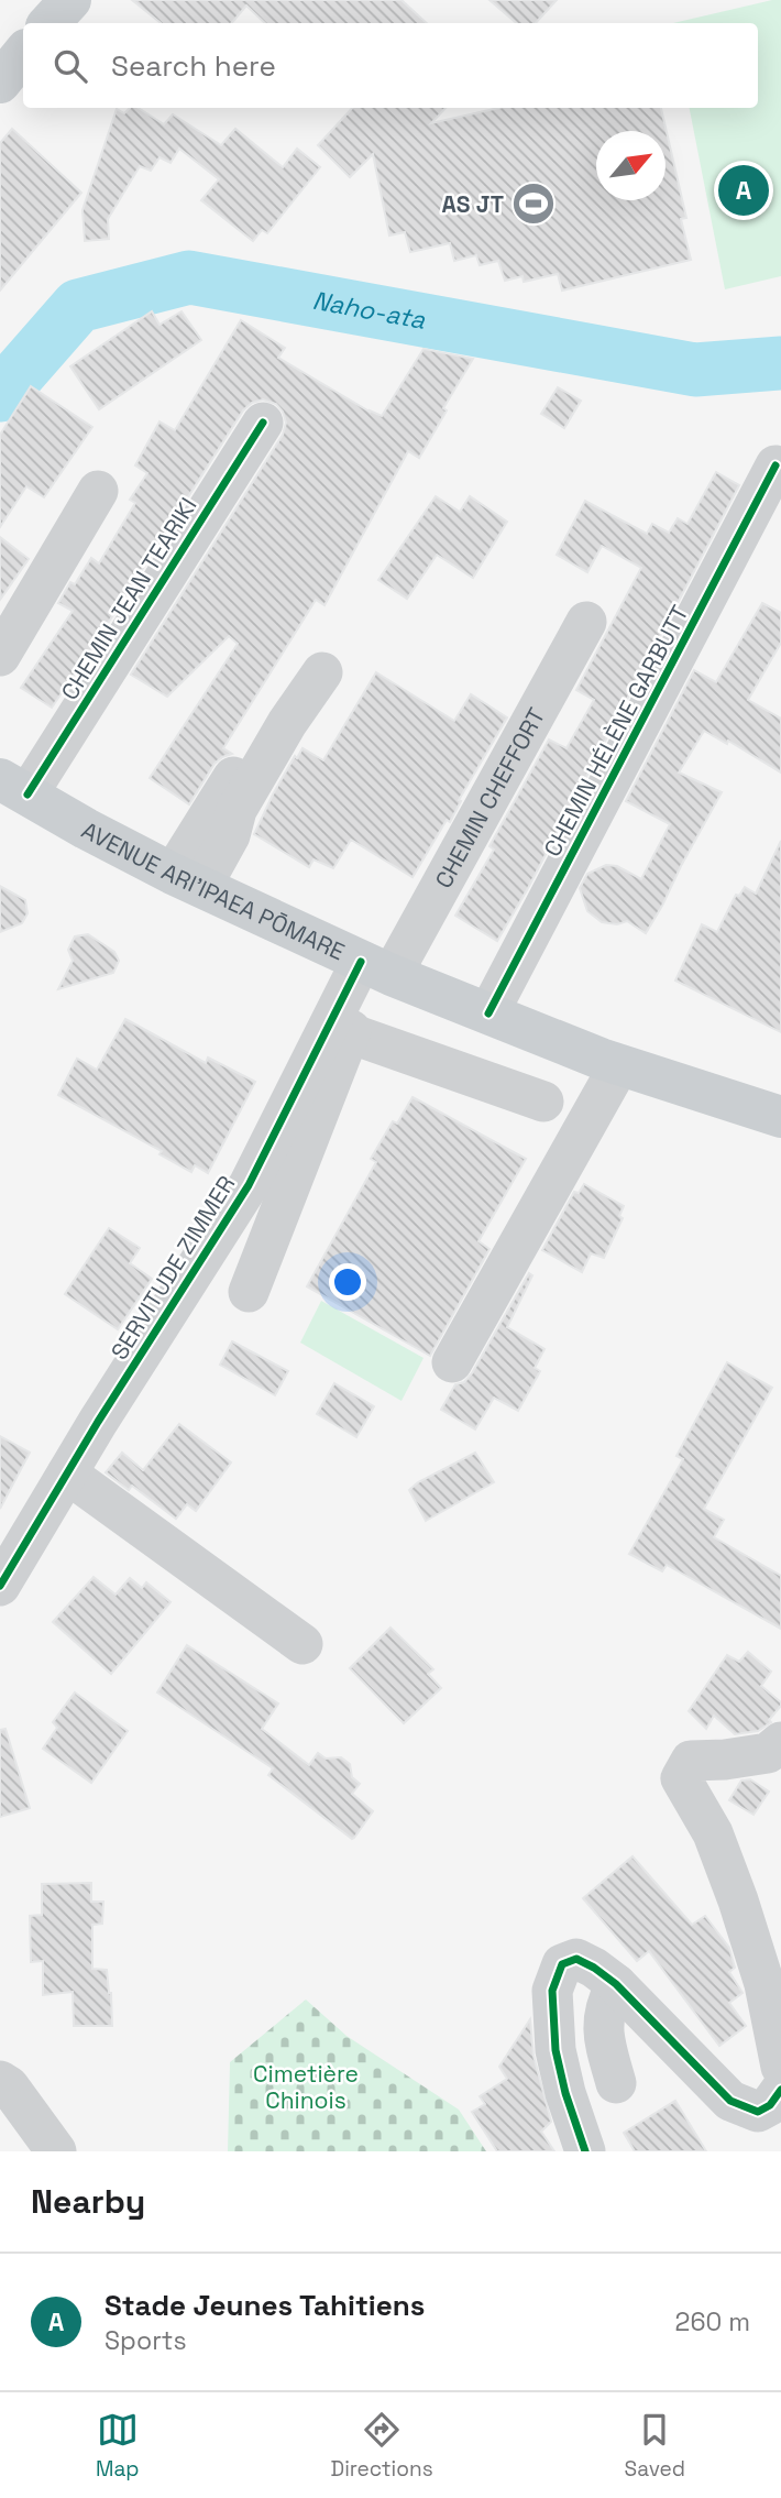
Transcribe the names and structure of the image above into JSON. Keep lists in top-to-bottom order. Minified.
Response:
{"streets":{"main road":["AVENUE ARI'IPAEA PŌMARE"],"street":["CHEMIN JEAN TEARIKI","CHEMIN HÉLÈNE GARBUTT","CHEMIN CHEFFORT","SERVITUDE ZIMMER"]},"crossings":[["CHEMIN JEAN TEARIKI","AVENUE ARI'IPAEA PŌMARE"],["CHEMIN HÉLÈNE GARBUTT","AVENUE ARI'IPAEA PŌMARE"],["CHEMIN CHEFFORT","AVENUE ARI'IPAEA PŌMARE"],["CHEMIN CHEFFORT","SERVITUDE ZIMMER"],["AVENUE ARI'IPAEA PŌMARE","SERVITUDE ZIMMER"]],"water":["Naho-ata"],"parks":["Cimetière Chinois"],"places":{"sports":["AS JT"]},"north":"top right","page":{"search":"Search here","pins":"A","heading":"Nearby","list":[{"mark":"A","name":"Stade Jeunes Tahitiens","note":"Sports","value":"260 m"}],"nav":["Map","Directions","Saved"]}}
